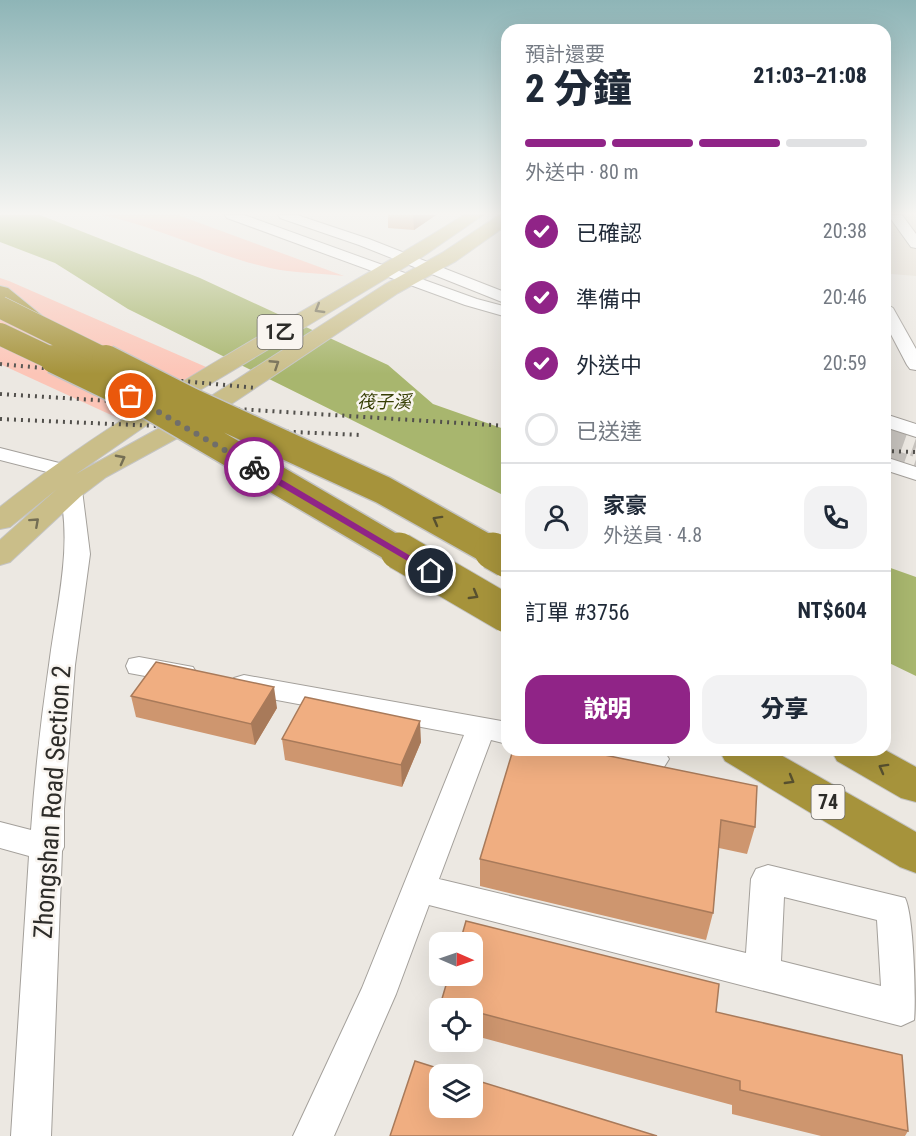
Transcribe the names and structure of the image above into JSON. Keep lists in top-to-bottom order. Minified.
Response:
{"streets":{"highway":["74"],"main road":["1乙"],"street":["Zhongshan Road Section 2"]},"crossings":[["1乙","Zhongshan Road Section 2"]],"water":["筏子溪"],"north":"right","page":{"heading":["2 分鐘","預計還要","21:03–21:08"],"panel":["家豪","外送員 · 4.8","訂單 #3756","NT$604"],"bar":"外送中 · 80 m","list":[["已確認","20:38"],["準備中","20:46"],["外送中","20:59"],"已送達"],"buttons":["說明","分享"]}}
